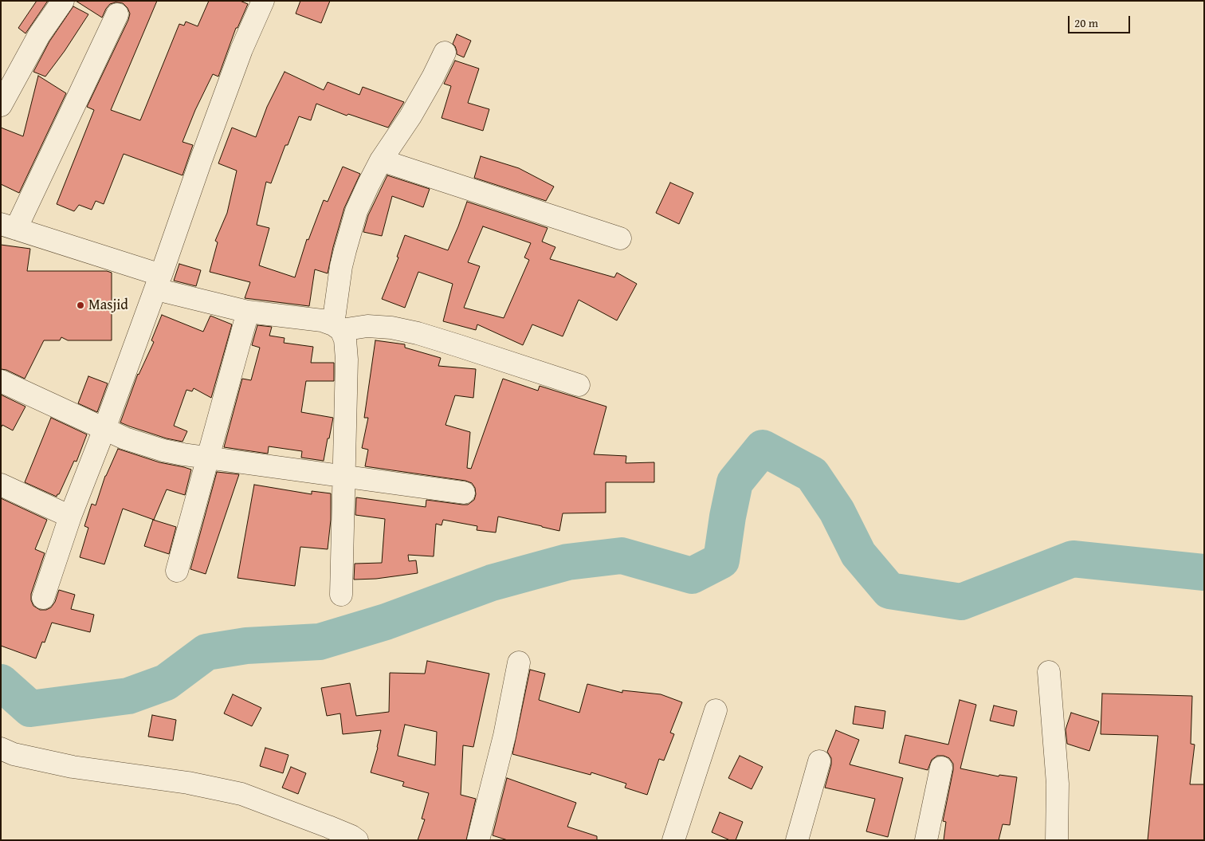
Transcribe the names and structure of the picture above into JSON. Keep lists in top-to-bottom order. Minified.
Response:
{"places":["Masjid"],"scale_bar":"20 m"}
